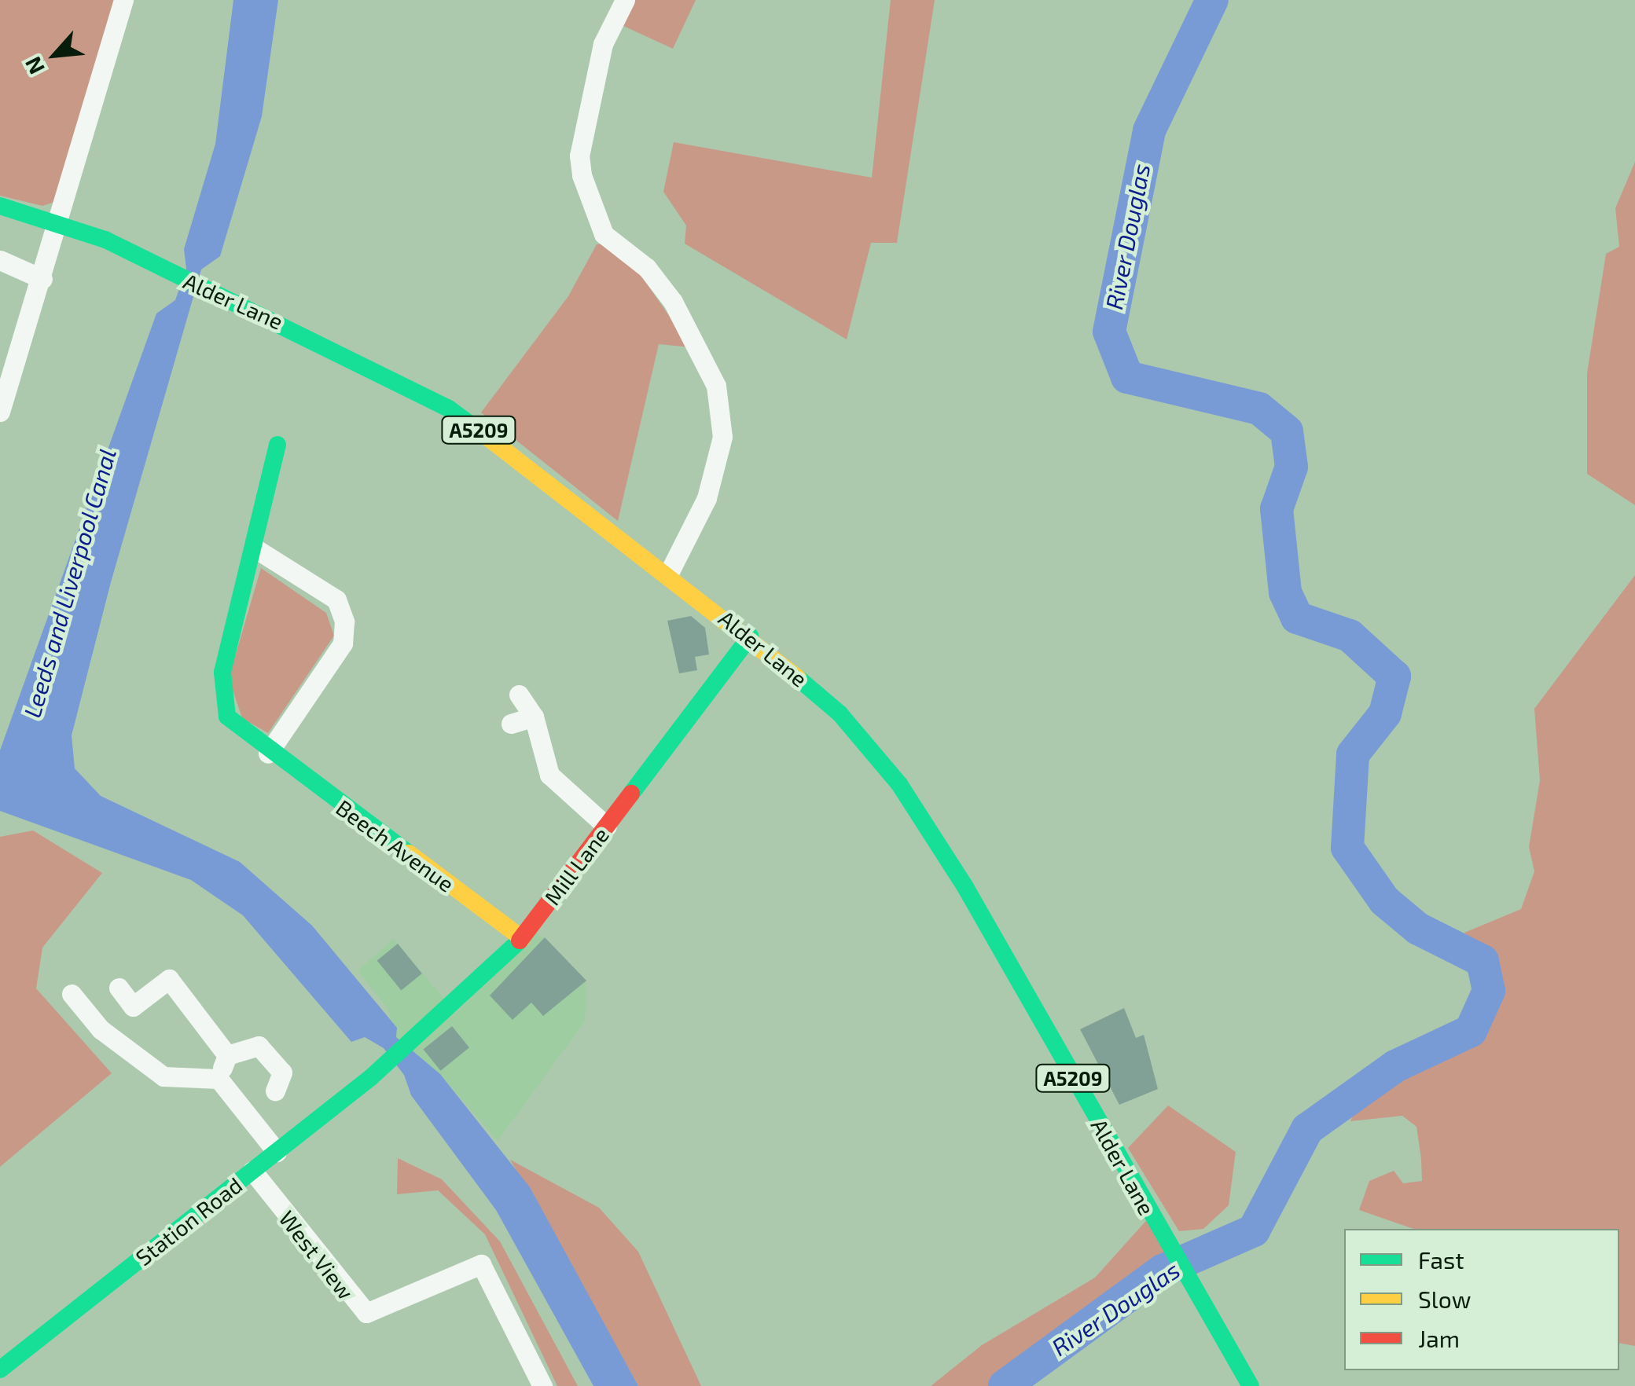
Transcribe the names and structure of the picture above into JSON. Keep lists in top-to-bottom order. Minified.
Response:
{"streets":{"main road":["Alder Lane","A5209","Beech Avenue","Mill Lane","Station Road"],"street":["West View"]},"crossings":[["Alder Lane","Mill Lane"],["Beech Avenue","Mill Lane"],["Mill Lane","Station Road"],["Station Road","West View"]],"water":["River Douglas","Leeds and Liverpool Canal"],"legend":["Fast","Slow","Jam"],"north":"bottom left"}
